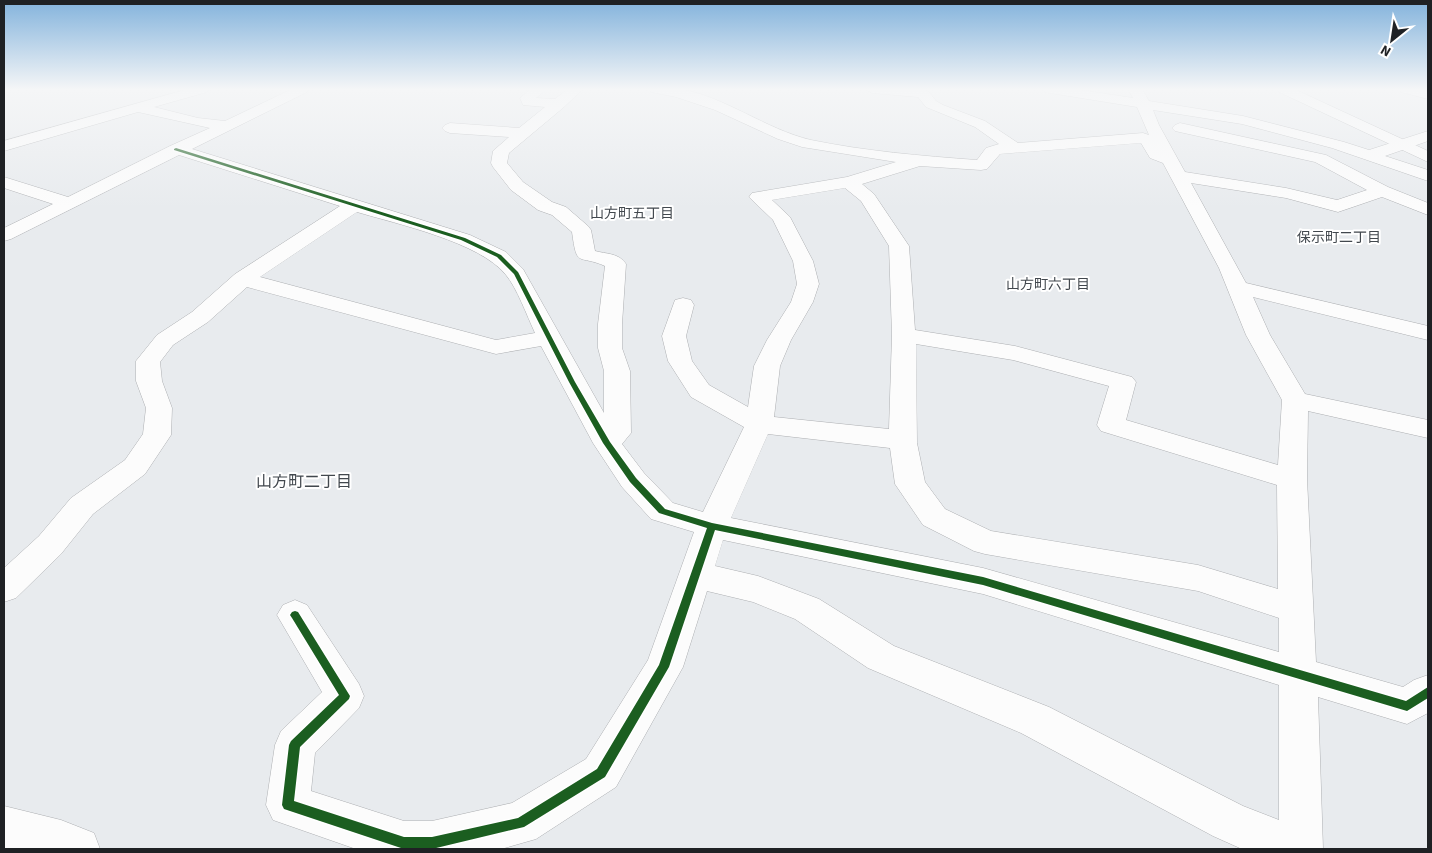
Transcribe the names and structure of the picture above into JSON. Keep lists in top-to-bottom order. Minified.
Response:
{"districts":["山方町五丁目","保示町二丁目","山方町六丁目","山方町二丁目"],"north":"bottom left"}
